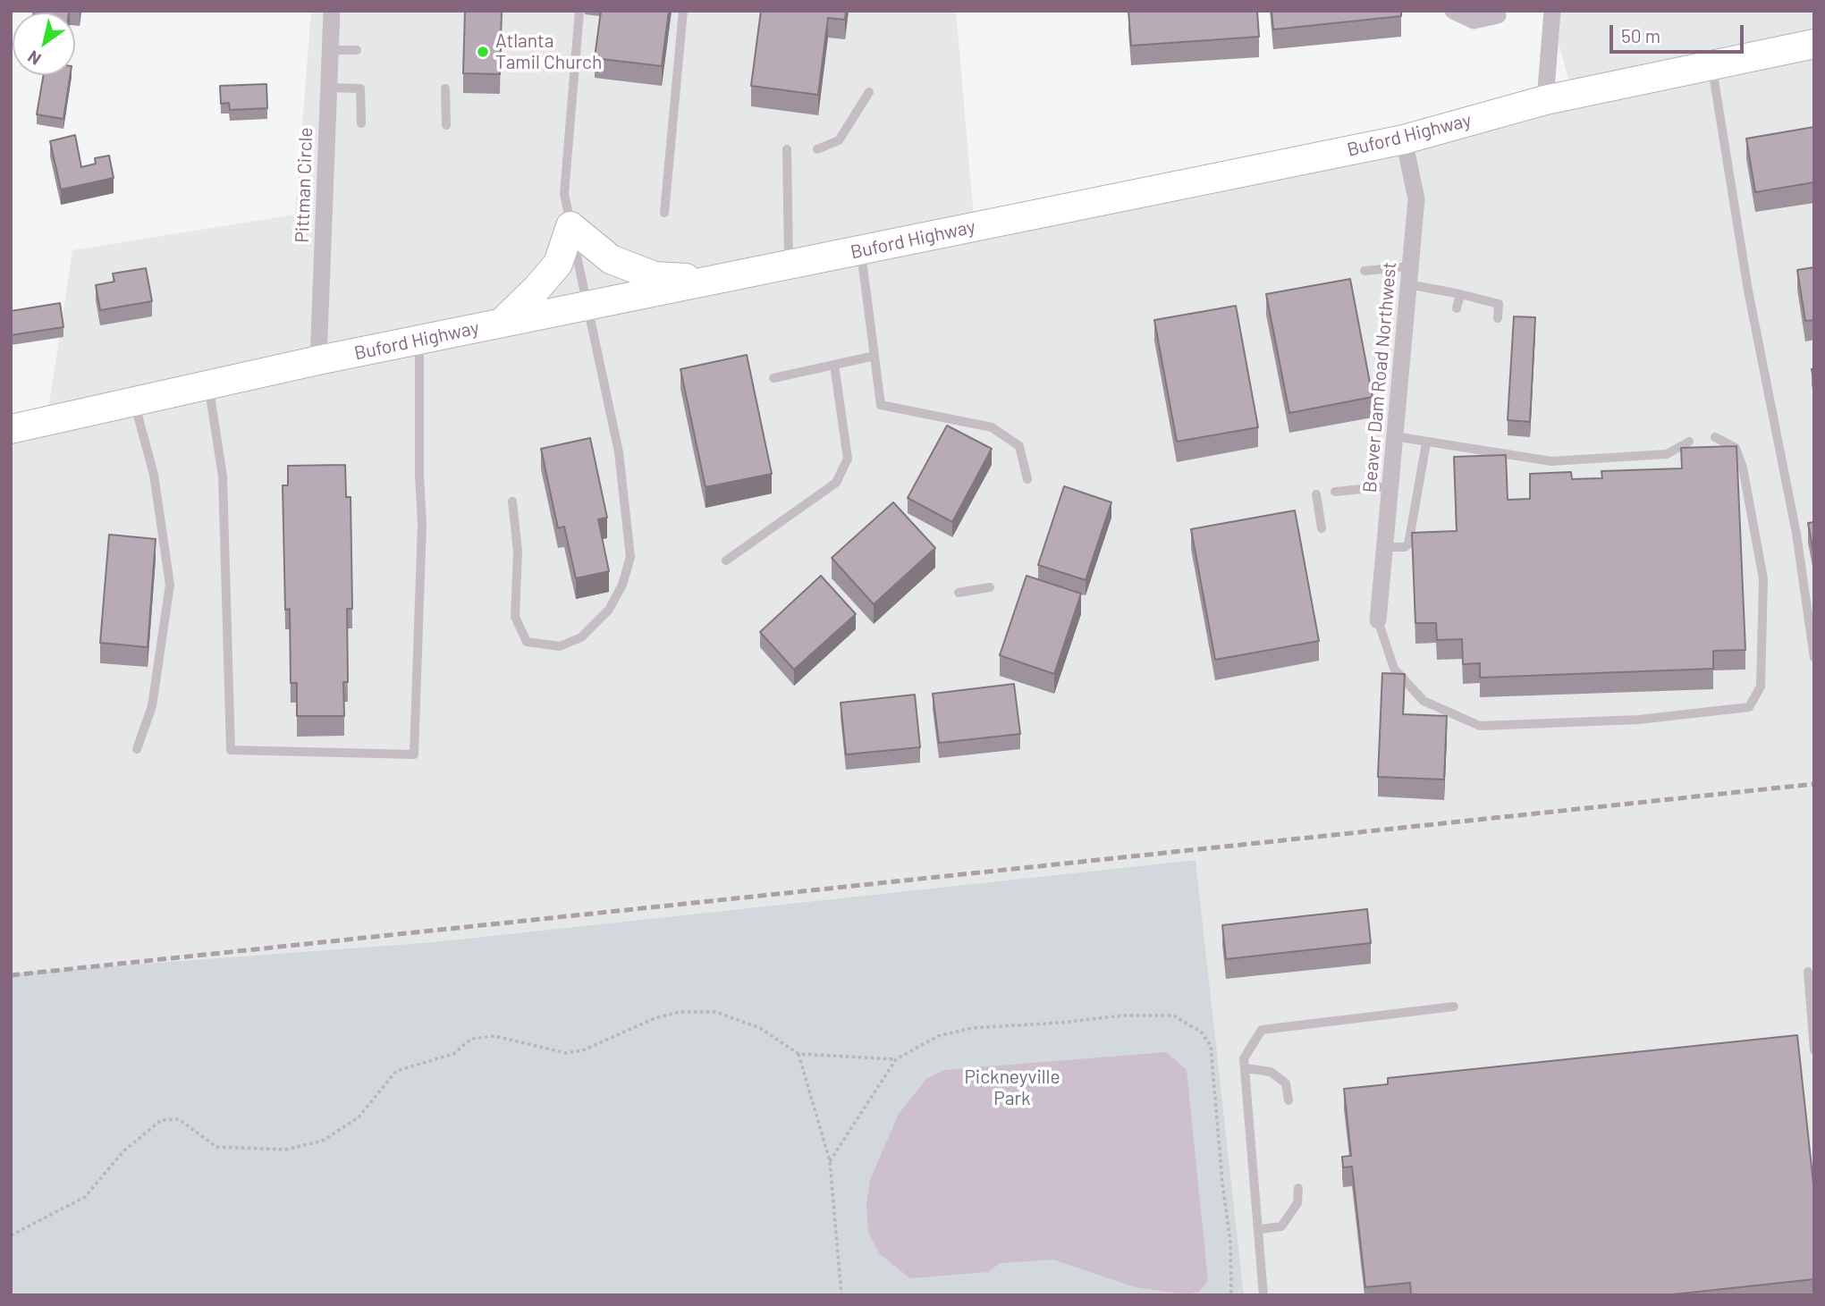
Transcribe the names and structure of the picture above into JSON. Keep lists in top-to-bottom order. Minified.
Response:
{"streets":{"main road":["Buford Highway"],"street":["Pittman Circle","Beaver Dam Road Northwest"]},"crossings":[["Buford Highway","Pittman Circle"],["Buford Highway","Beaver Dam Road Northwest"]],"parks":["Pickneyville Park"],"places":["Atlanta Tamil Church"],"scale_bar":"50 m","north":"bottom left"}
